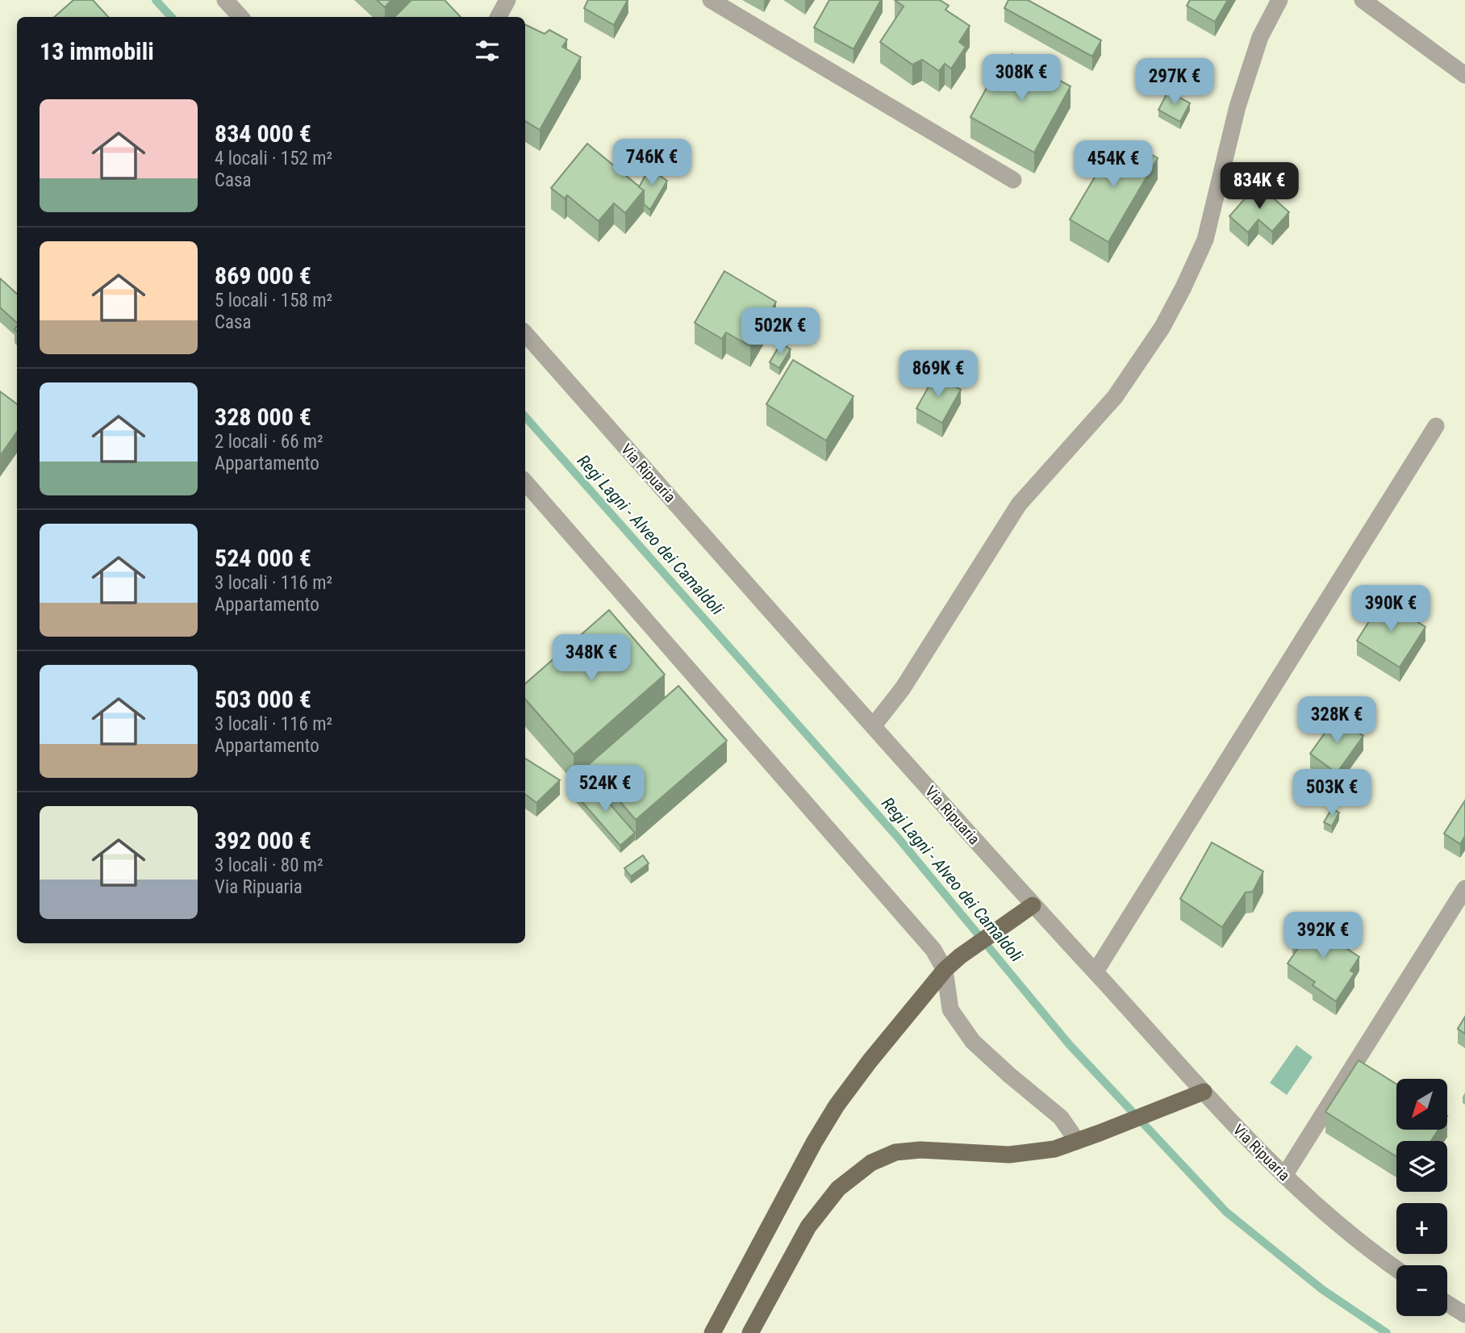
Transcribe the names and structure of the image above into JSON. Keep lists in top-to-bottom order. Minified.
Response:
{"streets":{"street":["Via Ripuaria"]},"water":["Regi Lagni - Alveo dei Camaldoli"],"north":"bottom left","page":{"heading":"13 immobili","price":["308K €","297K €","746K €","454K €","834K €","502K €","869K €","390K €","348K €","328K €","524K €","503K €","392K €"],"list":[{"name":"834 000 €","note":"4 locali · 152 m² · Casa"},{"name":"869 000 €","note":"5 locali · 158 m² · Casa"},{"name":"328 000 €","note":"2 locali · 66 m² · Appartamento"},{"name":"524 000 €","note":"3 locali · 116 m² · Appartamento"},{"name":"503 000 €","note":"3 locali · 116 m² · Appartamento"},{"name":"392 000 €","note":"3 locali · 80 m² · Via Ripuaria"}],"map_buttons":["+","−"]}}
